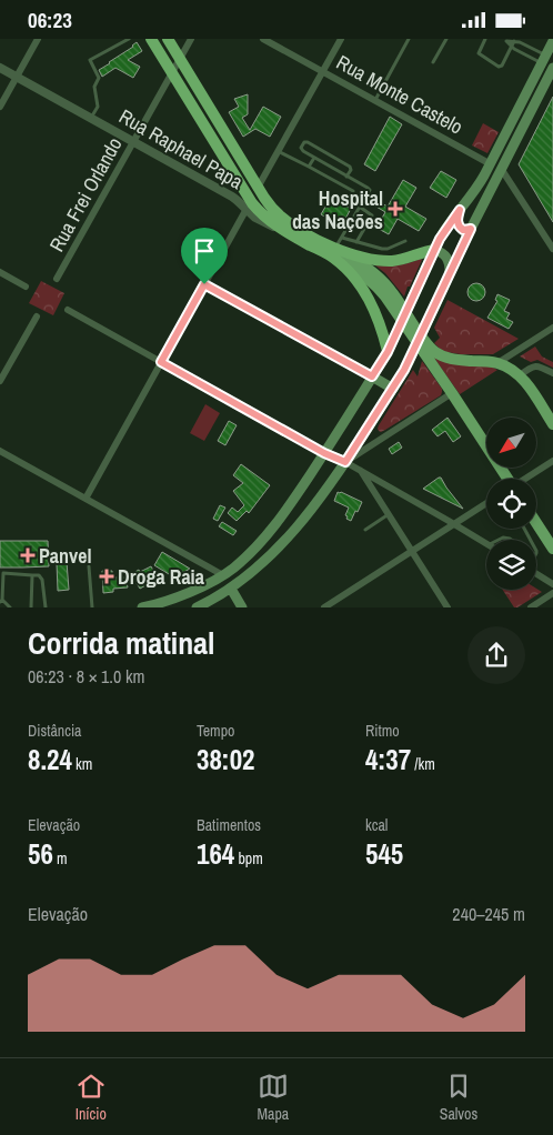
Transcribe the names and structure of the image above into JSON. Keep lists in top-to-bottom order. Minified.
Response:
{"streets":{"highway":["Rua Raphael Papa"],"street":["Rua Monte Castelo","Rua Frei Orlando"]},"crossings":[["Rua Raphael Papa","Rua Frei Orlando"]],"places":{"health":["Hospital das Nações","Panvel","Droga Raia"]},"north":"bottom left","page":{"status":"06:23","heading":["Corrida matinal","06:23 · 8 × 1.0 km"],"stats":[["Distância","8.24 km"],["Tempo","38:02"],["Ritmo","4:37 /km"],["Elevação","56 m"],["Batimentos","164 bpm"],["kcal","545"]],"chart":["Elevação","240–245 m"],"tabs":["Início","Mapa","Salvos"]}}
